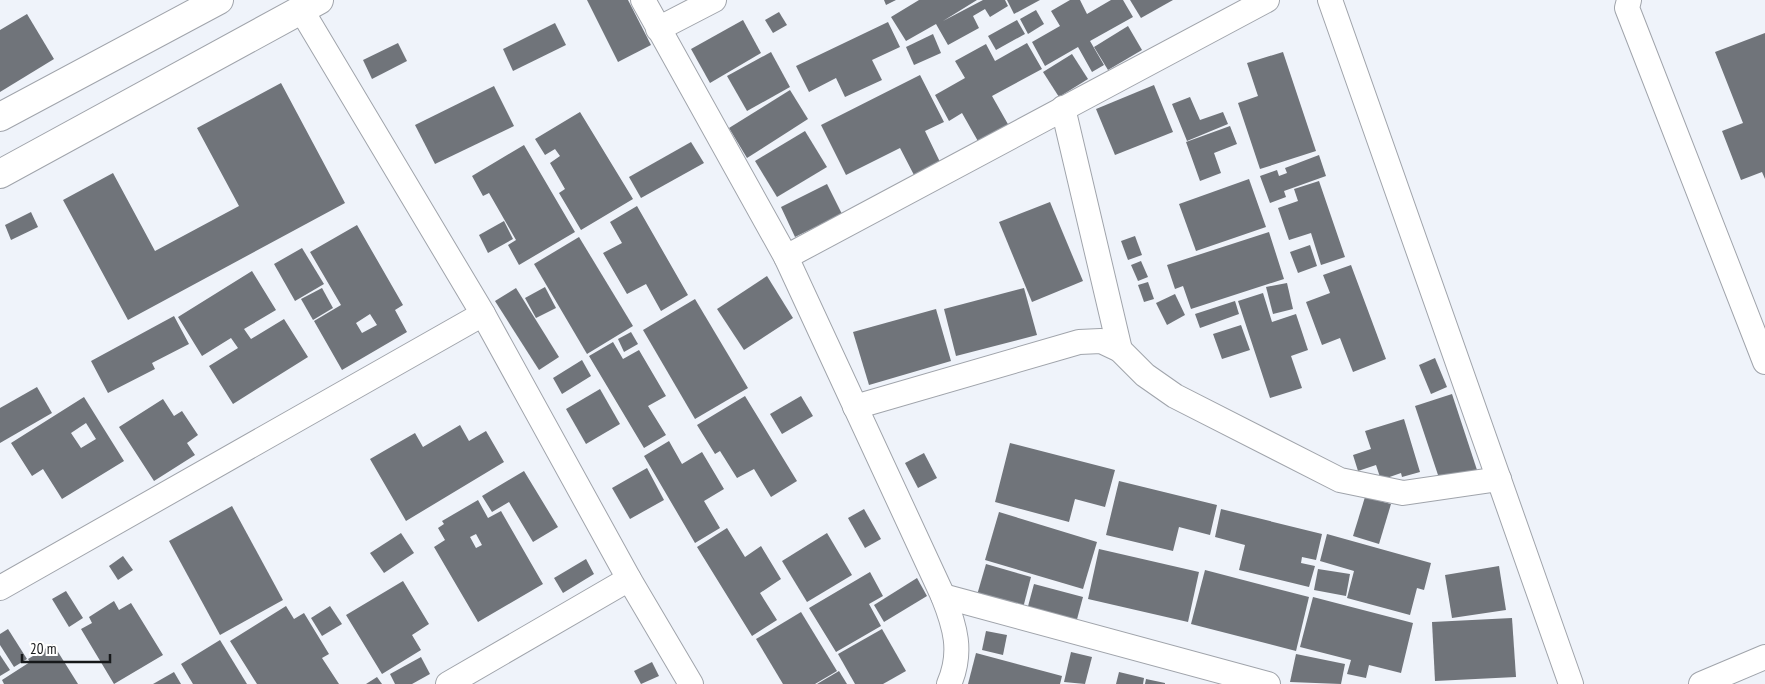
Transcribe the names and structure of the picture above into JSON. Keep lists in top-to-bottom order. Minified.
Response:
{"scale_bar":"20 m"}
